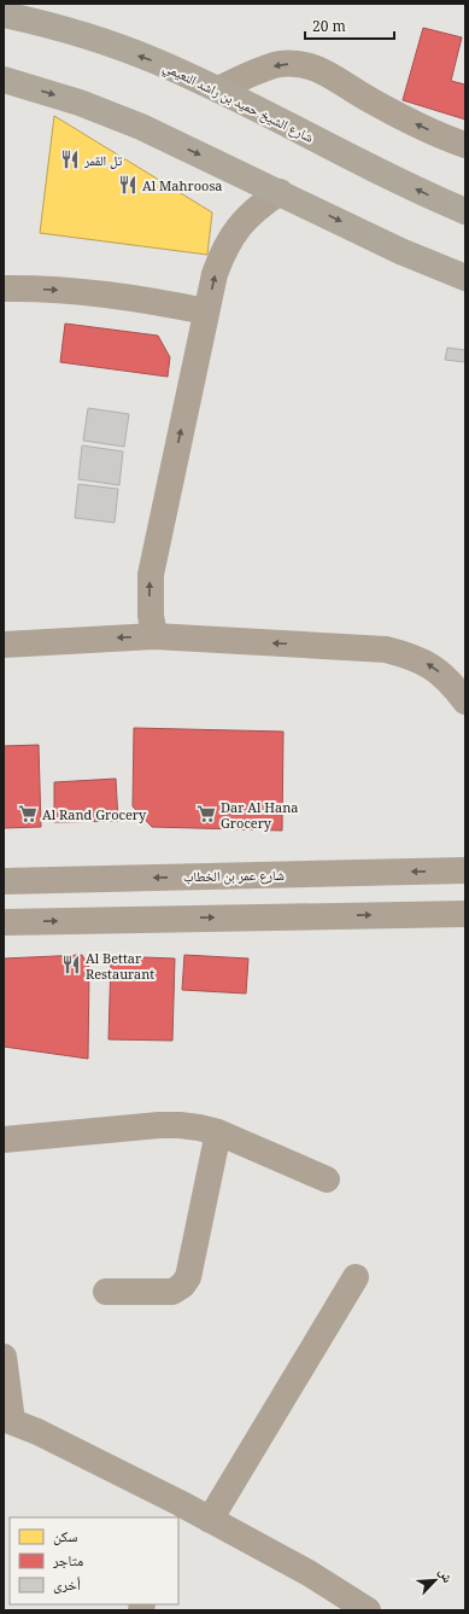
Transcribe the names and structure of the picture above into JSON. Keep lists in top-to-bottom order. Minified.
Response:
{"streets":{"main road":["شارع الشيخ حميد بن راشد النعيمي"],"street":["شارع عمر بن الخطاب"]},"places":{"restaurant":["تل القمر","Al Mahroosa","Al Bettar Restaurant"],"supermarket":["Al Rand Grocery","Dar Al Hana Grocery"]},"legend":["سكن","متاجر","أخرى"],"scale_bar":"20 m","north":"top right"}
